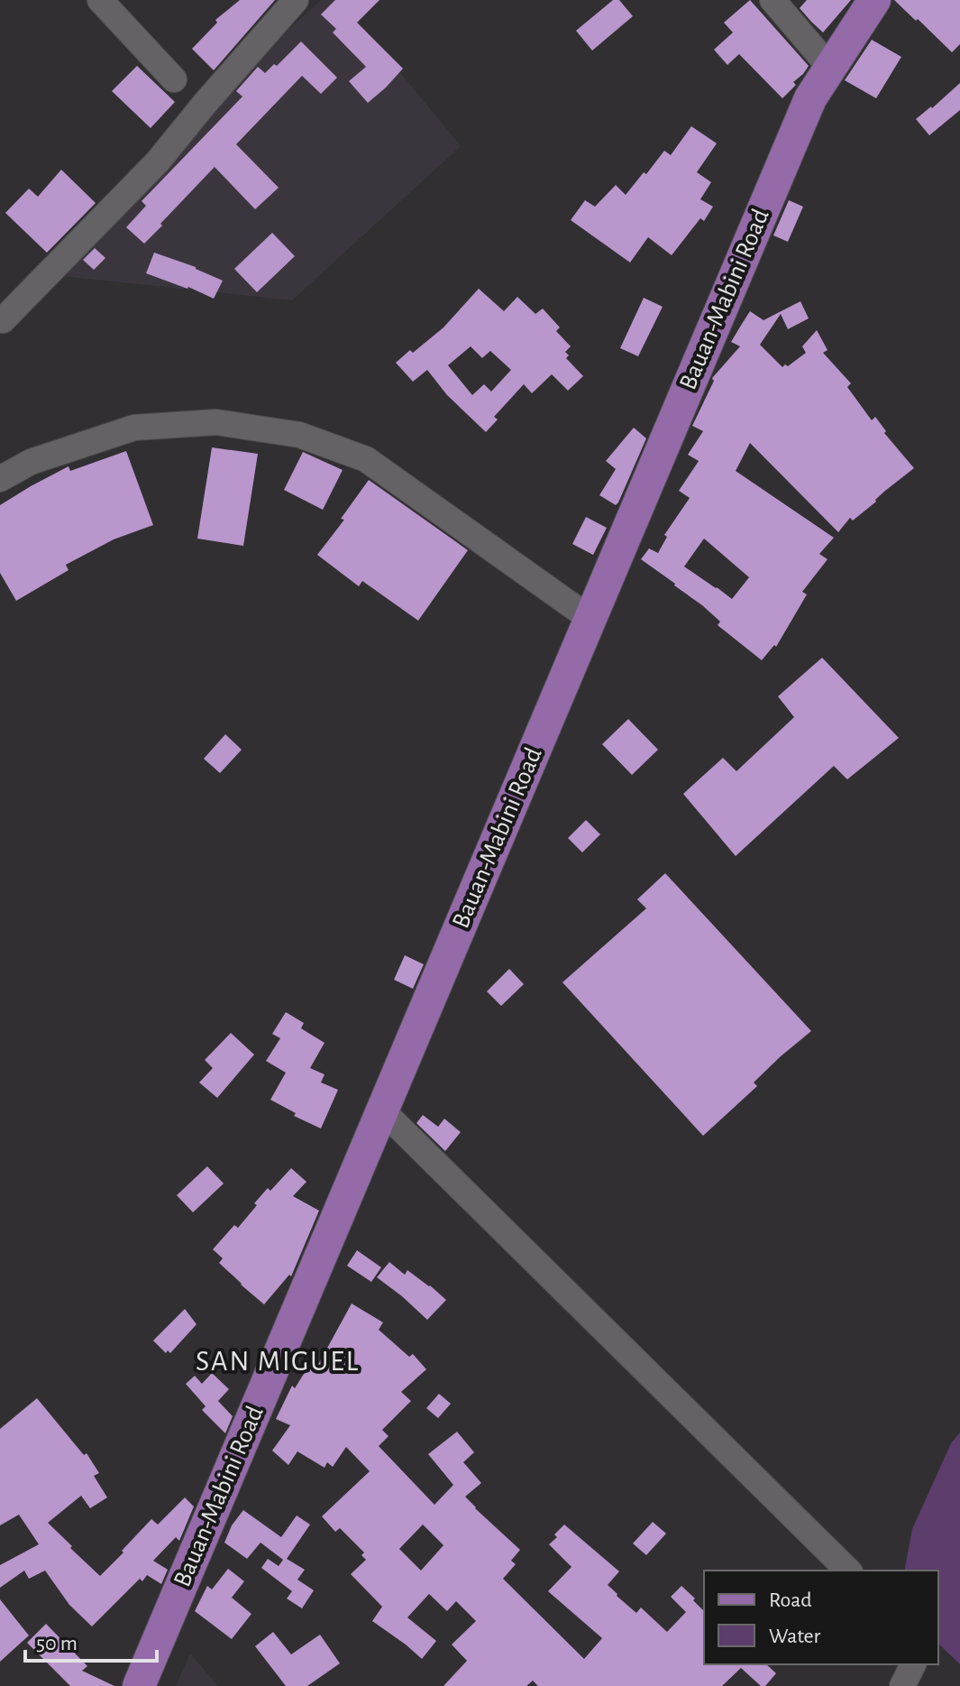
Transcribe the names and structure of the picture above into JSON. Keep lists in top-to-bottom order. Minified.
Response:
{"streets":{"main road":["Bauan-Mabini Road"]},"districts":["SAN MIGUEL"],"legend":["Road","Water"],"scale_bar":"50 m"}
